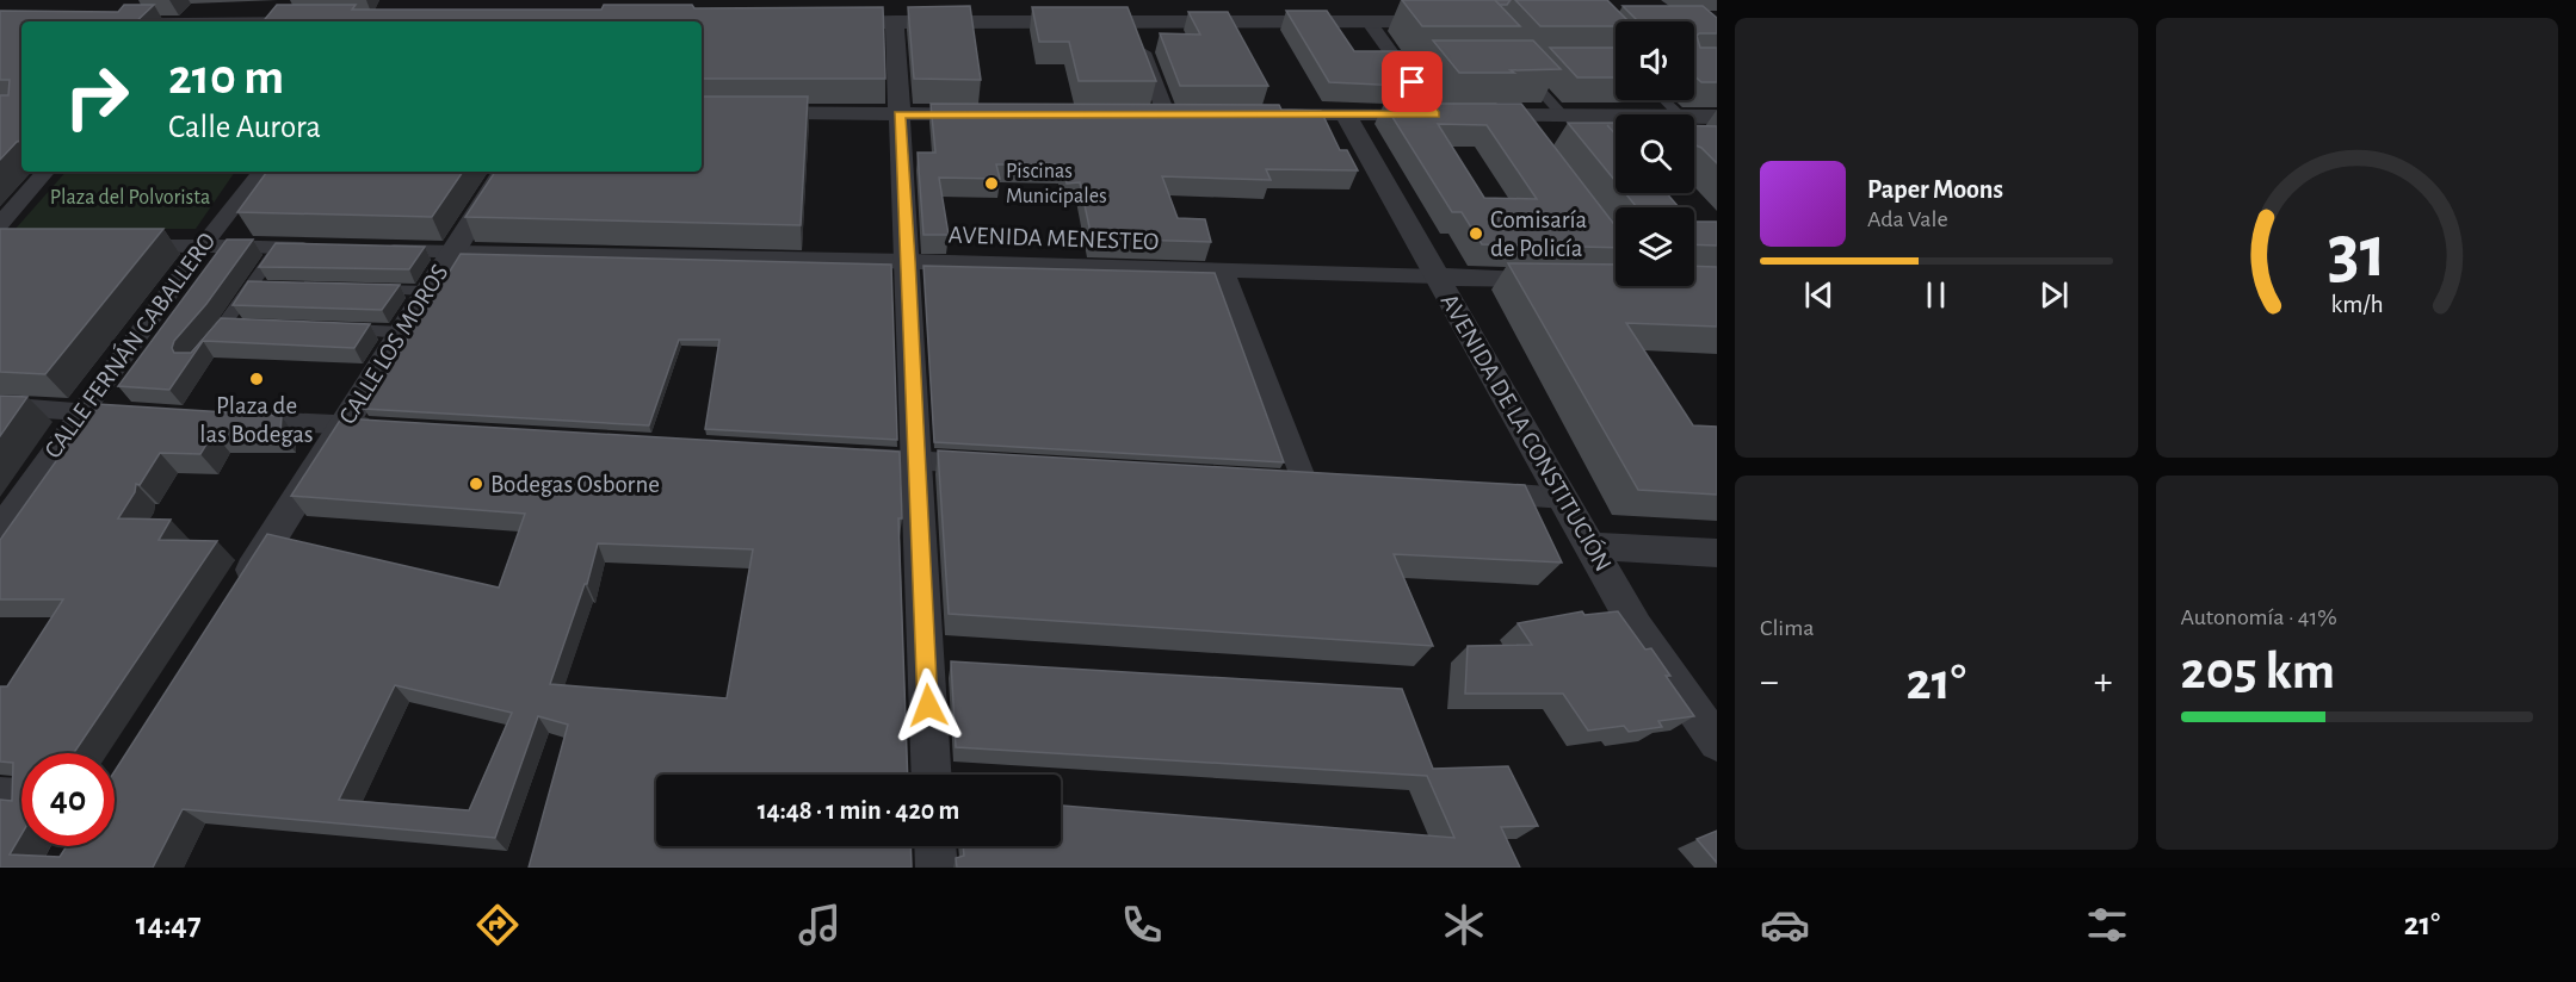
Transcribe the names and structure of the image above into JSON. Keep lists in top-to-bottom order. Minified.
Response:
{"streets":{"street":["AVENIDA MENESTEO","CALLE LOS MOROS","CALLE FERNÁN CABALLERO","AVENIDA DE LA CONSTITUCIÓN"]},"crossings":[["AVENIDA MENESTEO","CALLE LOS MOROS"],["AVENIDA MENESTEO","AVENIDA DE LA CONSTITUCIÓN"]],"parks":["Plaza del Polvorista"],"places":["Piscinas Municipales","Comisaría de Policía","Plaza de las Bodegas","Bodegas Osborne"],"page":{"turn":["210 m","Calle Aurora"],"song":["Paper Moons","Ada Vale"],"tile":["Clima",["Autonomía · 41%","205 km"]],"heat":["−","21°","+"],"limit":"40","trip":"14:48 · 1 min · 420 m","tabs":["14:47","21°"],"gauge":["31","km/h"]}}
